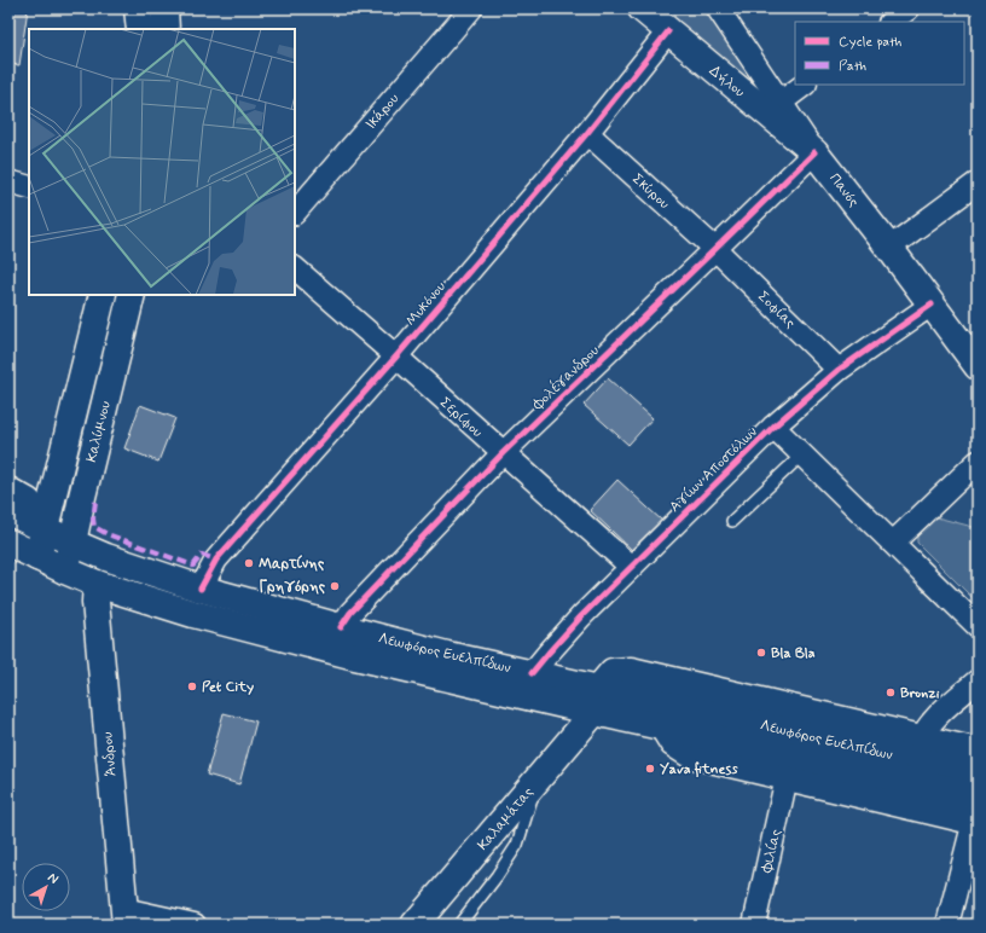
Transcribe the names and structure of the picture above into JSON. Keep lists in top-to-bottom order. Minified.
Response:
{"streets":{"main road":["Δήλου","Πανός","Καλύμνου","Λεωφόρος Ευελπίδων","Άνδρου","Καλαμάτας"],"street":["Ικάρου","Σκύρου","Μυκόνου","Σοφίας","Φολέγανδρου","Σερίφου","Αγίων Αποστόλων","Φιλίας"]},"crossings":[["Δήλου","Πανός"],["Δήλου","Μυκόνου"],["Δήλου","Φολέγανδρου"],["Πανός","Φολέγανδρου"],["Πανός","Αγίων Αποστόλων"],["Σκύρου","Μυκόνου"],["Σκύρου","Σοφίας"],["Σκύρου","Φολέγανδρου"],["Μυκόνου","Σερίφου"],["Μυκόνου","Λεωφόρος Ευελπίδων"],["Σοφίας","Φολέγανδρου"],["Σοφίας","Αγίων Αποστόλων"],["Φολέγανδρου","Σερίφου"],["Φολέγανδρου","Λεωφόρος Ευελπίδων"],["Σερίφου","Αγίων Αποστόλων"],["Καλύμνου","Λεωφόρος Ευελπίδων"],["Αγίων Αποστόλων","Λεωφόρος Ευελπίδων"],["Λεωφόρος Ευελπίδων","Άνδρου"],["Λεωφόρος Ευελπίδων","Καλαμάτας"]],"places":["Μαρτίνης","Γρηγόρης","Bla Bla","Pet City","Bronzi","Yava fitness"],"legend":["Cycle path","Path"],"north":"top right"}
